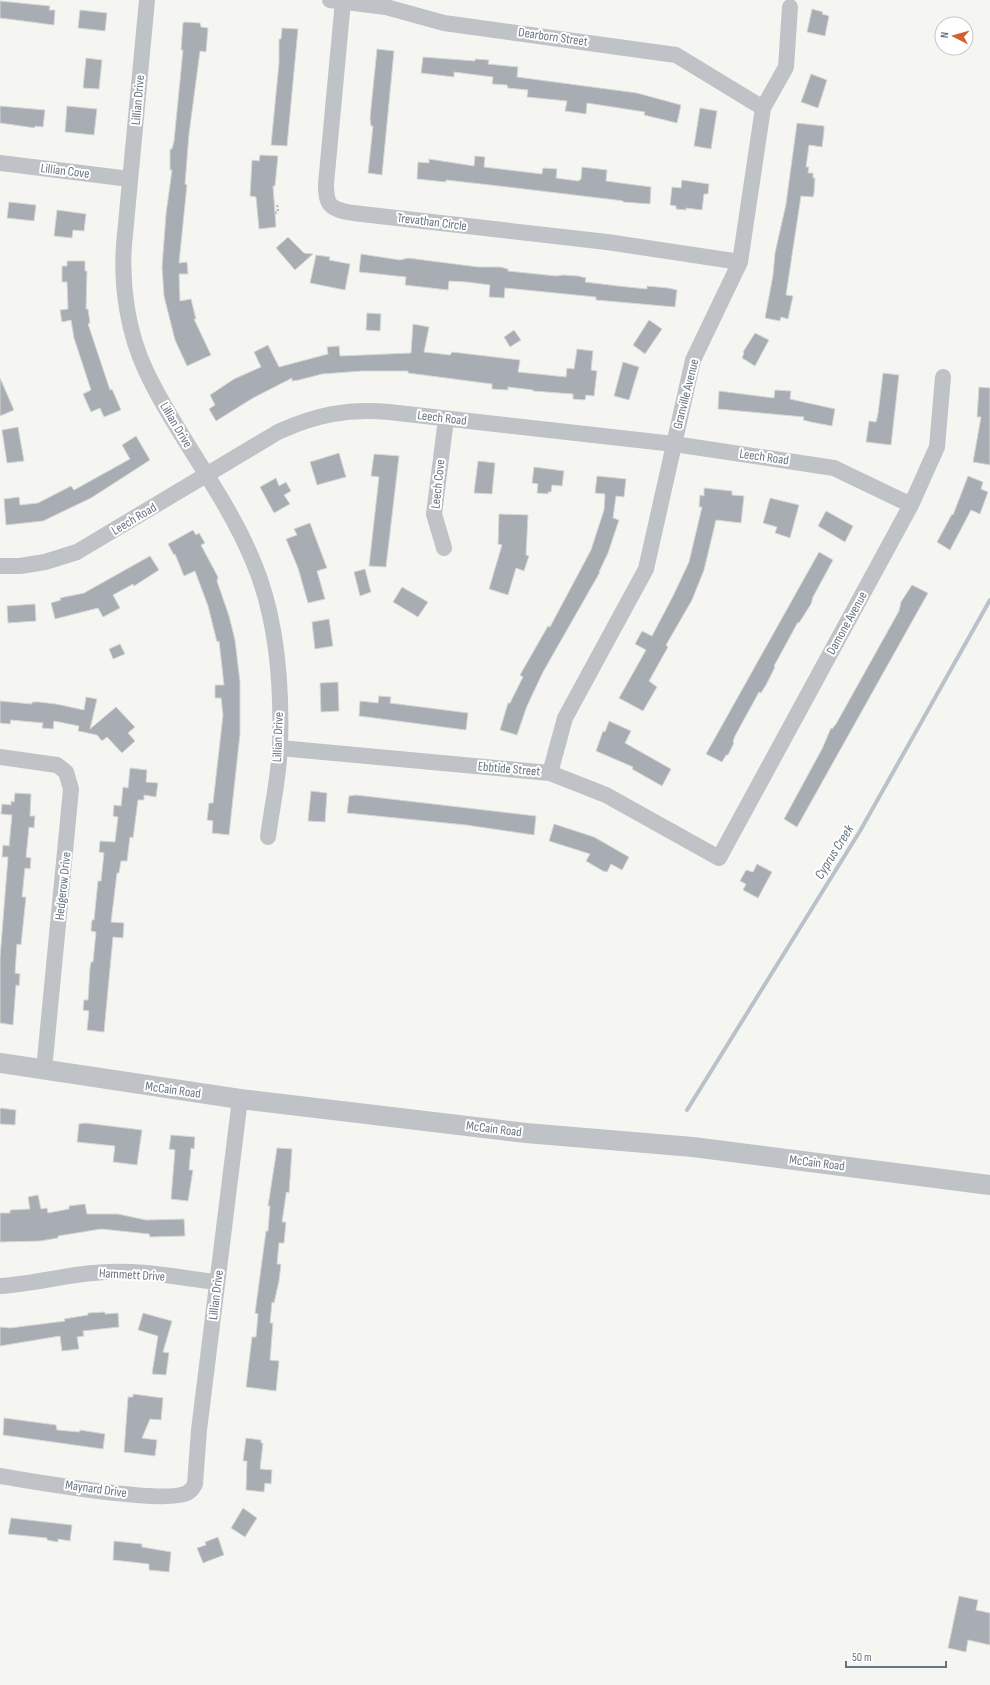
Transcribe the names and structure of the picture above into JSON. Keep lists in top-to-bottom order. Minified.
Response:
{"streets":{"street":["Dearborn Street","Lillian Drive","Lillian Cove","Trevathan Circle","Granville Avenue","Leech Road","Leech Cove","Damone Avenue","Ebbtide Street","Hedgerow Drive","McCain Road","Hammett Drive","Maynard Drive"]},"crossings":[["Dearborn Street","Trevathan Circle"],["Dearborn Street","Granville Avenue"],["Lillian Drive","Lillian Cove"],["Lillian Drive","Leech Road"],["Lillian Drive","Ebbtide Street"],["Lillian Drive","McCain Road"],["Lillian Drive","Hammett Drive"],["Lillian Drive","Maynard Drive"],["Trevathan Circle","Granville Avenue"],["Granville Avenue","Leech Road"],["Granville Avenue","Ebbtide Street"],["Leech Road","Leech Cove"],["Leech Road","Damone Avenue"],["Damone Avenue","Ebbtide Street"],["Hedgerow Drive","McCain Road"]],"water":["Cyprus Creek"],"scale_bar":"50 m","north":"left"}
